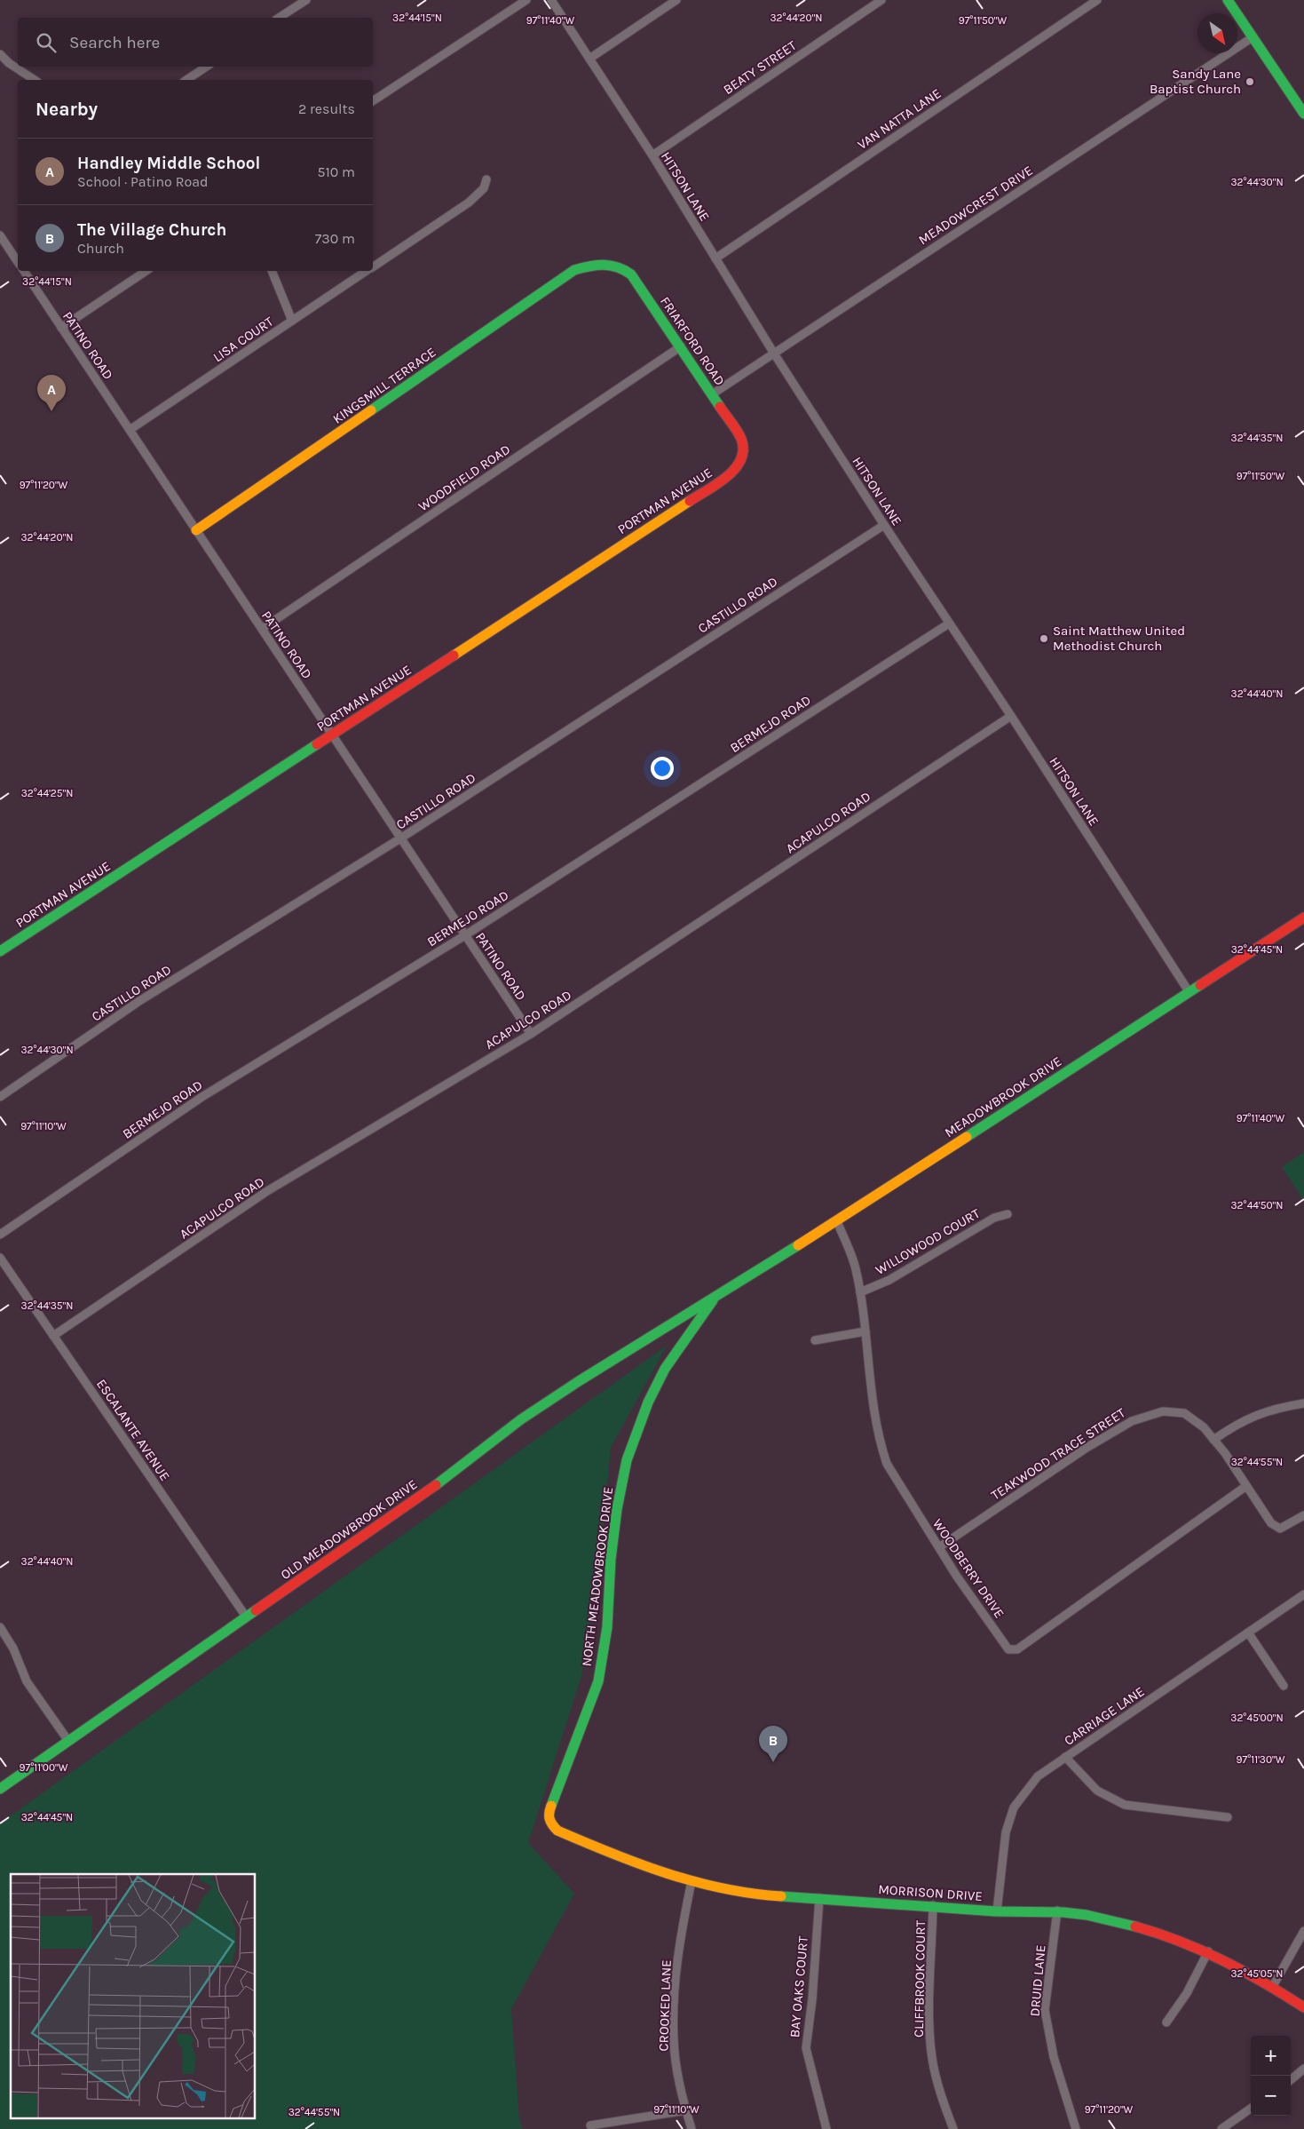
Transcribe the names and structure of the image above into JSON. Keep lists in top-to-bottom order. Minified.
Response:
{"streets":{"street":["BEATY STREET","VAN NATTA LANE","HITSON LANE","MEADOWCREST DRIVE","LISA COURT","FRIARFORD ROAD","PATINO ROAD","KINGSMILL TERRACE","WOODFIELD ROAD","PORTMAN AVENUE","CASTILLO ROAD","BERMEJO ROAD","ACAPULCO ROAD","MEADOWBROOK DRIVE","WILLOWOOD COURT","ESCALANTE AVENUE","TEAKWOOD TRACE STREET","OLD MEADOWBROOK DRIVE","WOODBERRY DRIVE","NORTH MEADOWBROOK DRIVE","CARRIAGE LANE","MORRISON DRIVE","CLIFFBROOK COURT","DRUID LANE","BAY OAKS COURT","CROOKED LANE"]},"crossings":[["BEATY STREET","HITSON LANE"],["VAN NATTA LANE","HITSON LANE"],["HITSON LANE","MEADOWCREST DRIVE"],["HITSON LANE","CASTILLO ROAD"],["HITSON LANE","BERMEJO ROAD"],["HITSON LANE","ACAPULCO ROAD"],["HITSON LANE","MEADOWBROOK DRIVE"],["MEADOWCREST DRIVE","FRIARFORD ROAD"],["LISA COURT","PATINO ROAD"],["FRIARFORD ROAD","KINGSMILL TERRACE"],["FRIARFORD ROAD","WOODFIELD ROAD"],["FRIARFORD ROAD","PORTMAN AVENUE"],["PATINO ROAD","KINGSMILL TERRACE"],["PATINO ROAD","WOODFIELD ROAD"],["PATINO ROAD","PORTMAN AVENUE"],["PATINO ROAD","CASTILLO ROAD"],["PATINO ROAD","BERMEJO ROAD"],["PATINO ROAD","ACAPULCO ROAD"],["ACAPULCO ROAD","ESCALANTE AVENUE"],["MEADOWBROOK DRIVE","OLD MEADOWBROOK DRIVE"],["MEADOWBROOK DRIVE","WOODBERRY DRIVE"],["MEADOWBROOK DRIVE","NORTH MEADOWBROOK DRIVE"],["WILLOWOOD COURT","WOODBERRY DRIVE"],["ESCALANTE AVENUE","OLD MEADOWBROOK DRIVE"],["TEAKWOOD TRACE STREET","WOODBERRY DRIVE"],["OLD MEADOWBROOK DRIVE","NORTH MEADOWBROOK DRIVE"],["NORTH MEADOWBROOK DRIVE","MORRISON DRIVE"],["CARRIAGE LANE","MORRISON DRIVE"],["MORRISON DRIVE","CLIFFBROOK COURT"],["MORRISON DRIVE","DRUID LANE"],["MORRISON DRIVE","BAY OAKS COURT"],["MORRISON DRIVE","CROOKED LANE"]],"places":["Sandy Lane Baptist Church","Saint Matthew United Methodist Church"],"north":"bottom right","page":{"search":"Search here","heading":["Nearby","2 results"],"list":[{"mark":"A","name":"Handley Middle School","note":"School · Patino Road","value":"510 m"},{"mark":"B","name":"The Village Church","note":"Church","value":"730 m"}],"pins":["A","B"],"map_buttons":["+","−"]},"coordinates":["32°44'15\"N","32°44'20\"N","97°11'50\"W","97°11'40\"W","32°44'30\"N","32°44'35\"N","97°11'20\"W","32°44'40\"N","32°44'25\"N","32°44'45\"N","97°11'10\"W","32°44'50\"N","32°44'55\"N","32°45'00\"N","97°11'30\"W","97°11'00\"W","32°45'05\"N"]}
